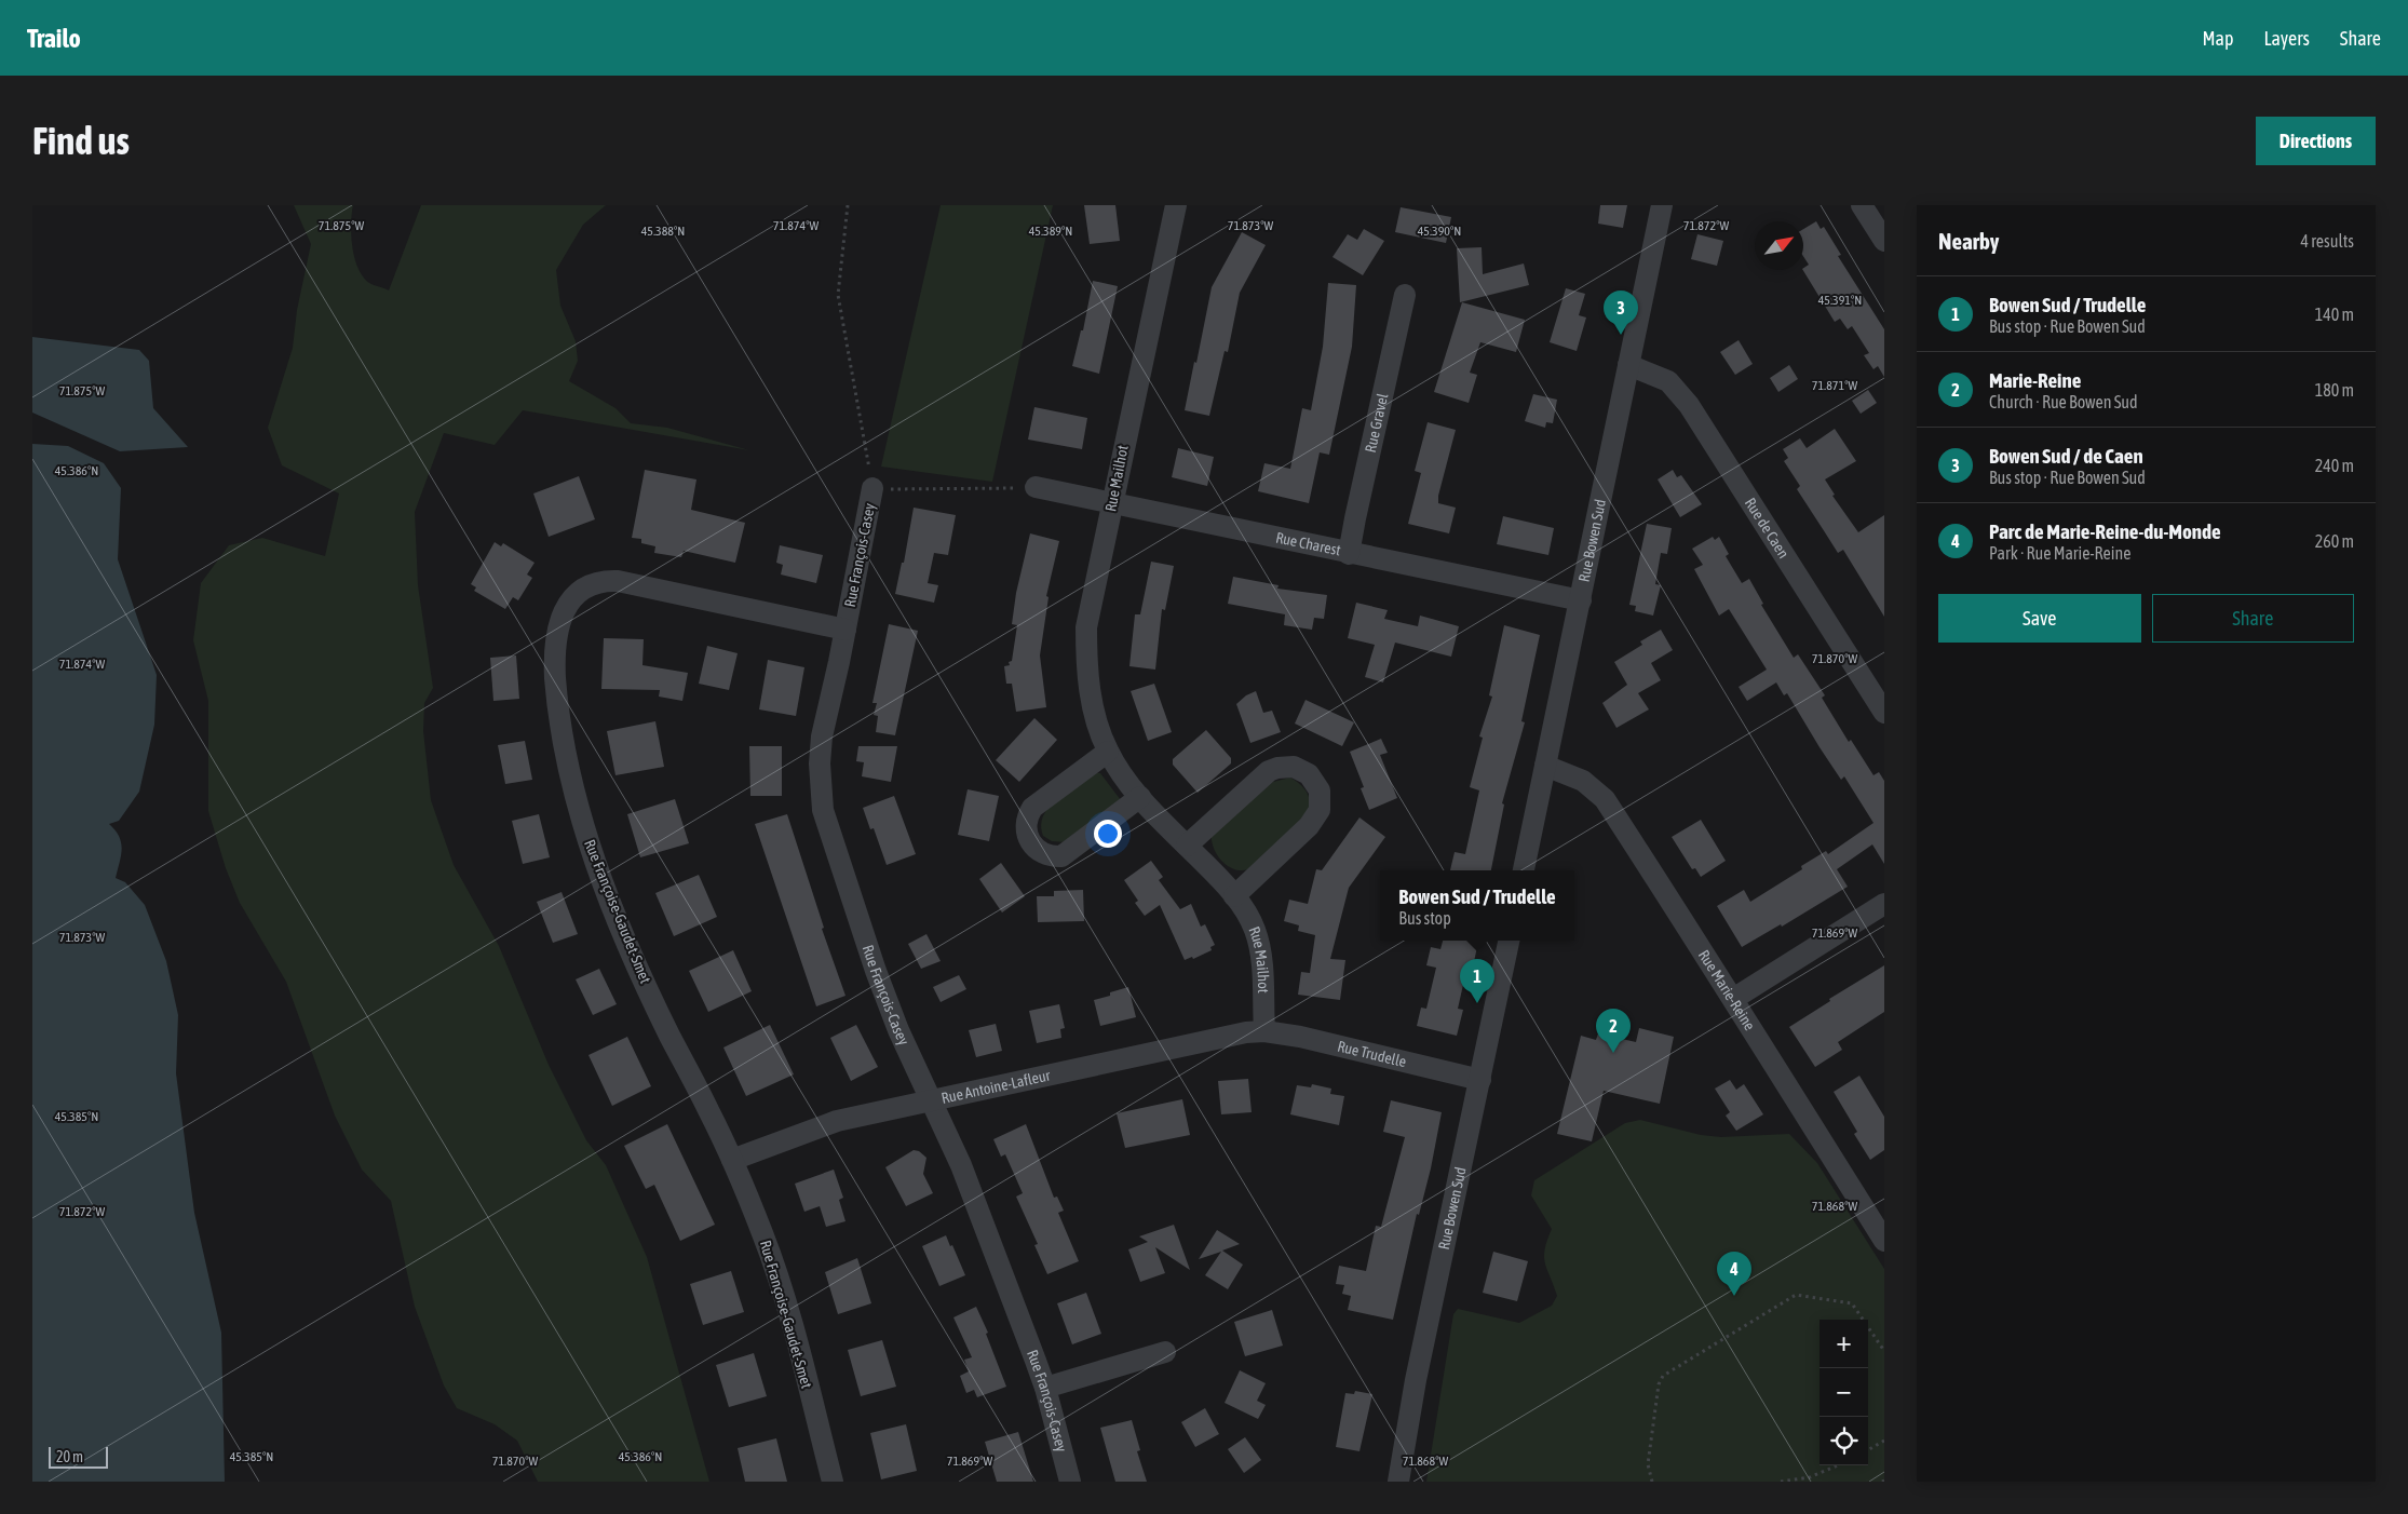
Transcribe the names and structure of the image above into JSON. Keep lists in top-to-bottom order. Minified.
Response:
{"streets":{"street":["Rue Gravel","Rue Mailhot","Rue de Caen","Rue Bowen Sud","Rue Charest","Rue François-Casey","Rue Françoise-Gaudet-Smet","Rue Marie-Reine","Rue Trudelle","Rue Antoine-Lafleur"]},"crossings":[["Rue Gravel","Rue Charest"],["Rue Mailhot","Rue Charest"],["Rue Mailhot","Rue Trudelle"],["Rue Mailhot","Rue Antoine-Lafleur"],["Rue de Caen","Rue Bowen Sud"],["Rue Bowen Sud","Rue Charest"],["Rue Bowen Sud","Rue Marie-Reine"],["Rue Bowen Sud","Rue Trudelle"],["Rue François-Casey","Rue Françoise-Gaudet-Smet"],["Rue François-Casey","Rue Antoine-Lafleur"],["Rue Françoise-Gaudet-Smet","Rue Antoine-Lafleur"],["Rue Trudelle","Rue Antoine-Lafleur"]],"scale_bar":"20 m","north":"top right","page":{"header":"Trailo","nav":["Map","Layers","Share"],"buttons":["Directions",["Save","Share"]],"title":"Find us","heading":["Nearby","4 results"],"list":[{"mark":"1","name":"Bowen Sud / Trudelle","note":"Bus stop · Rue Bowen Sud","value":"140 m"},{"mark":"2","name":"Marie-Reine","note":"Church · Rue Bowen Sud","value":"180 m"},{"mark":"3","name":"Bowen Sud / de Caen","note":"Bus stop · Rue Bowen Sud","value":"240 m"},{"mark":"4","name":"Parc de Marie-Reine-du-Monde","note":"Park · Rue Marie-Reine","value":"260 m"}],"pins":["3","1","2","4"],"popup":["Bowen Sud / Trudelle","Bus stop"],"map_buttons":["+","−"],"scale":"20 m"},"coordinates":["71.875°W","71.873°W","71.874°W","71.872°W","45.390°N","45.388°N","45.389°N","45.391°N","71.871°W","45.386°N","71.870°W","71.869°W","45.385°N","71.868°W"]}
